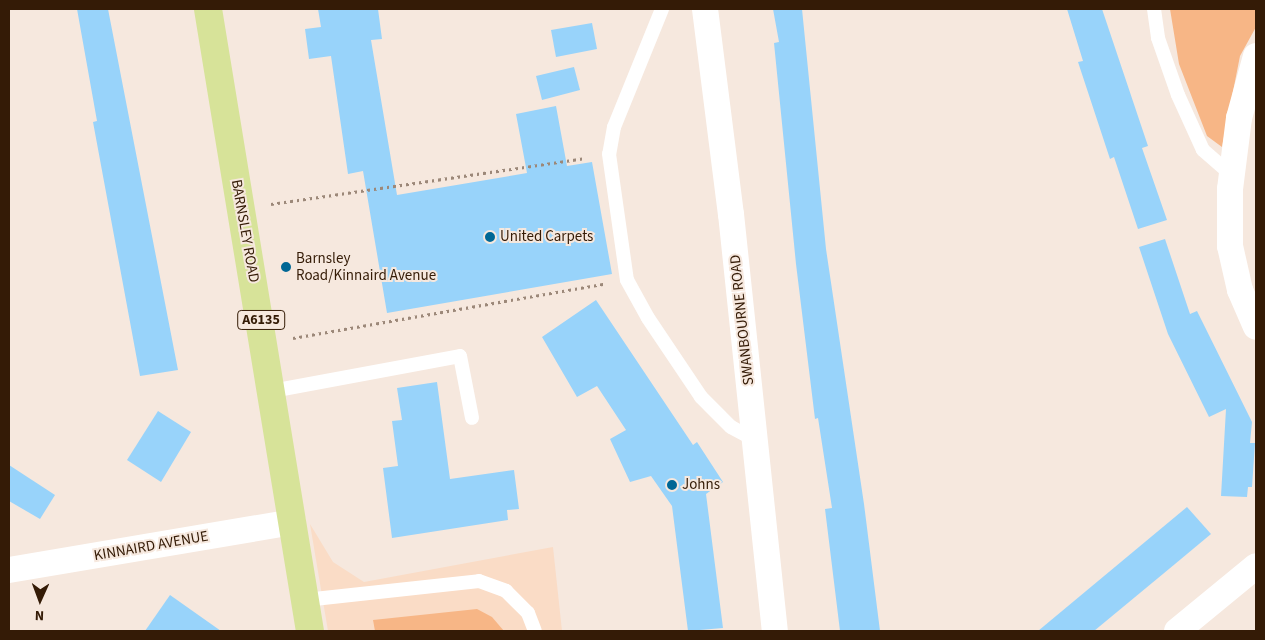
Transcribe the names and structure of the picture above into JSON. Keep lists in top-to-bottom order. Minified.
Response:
{"streets":{"main road":["BARNSLEY ROAD","A6135"],"street":["SWANBOURNE ROAD","KINNAIRD AVENUE"]},"crossings":[["BARNSLEY ROAD","KINNAIRD AVENUE"]],"places":["United Carpets","Barnsley Road/Kinnaird Avenue","Johns"],"north":"bottom"}
